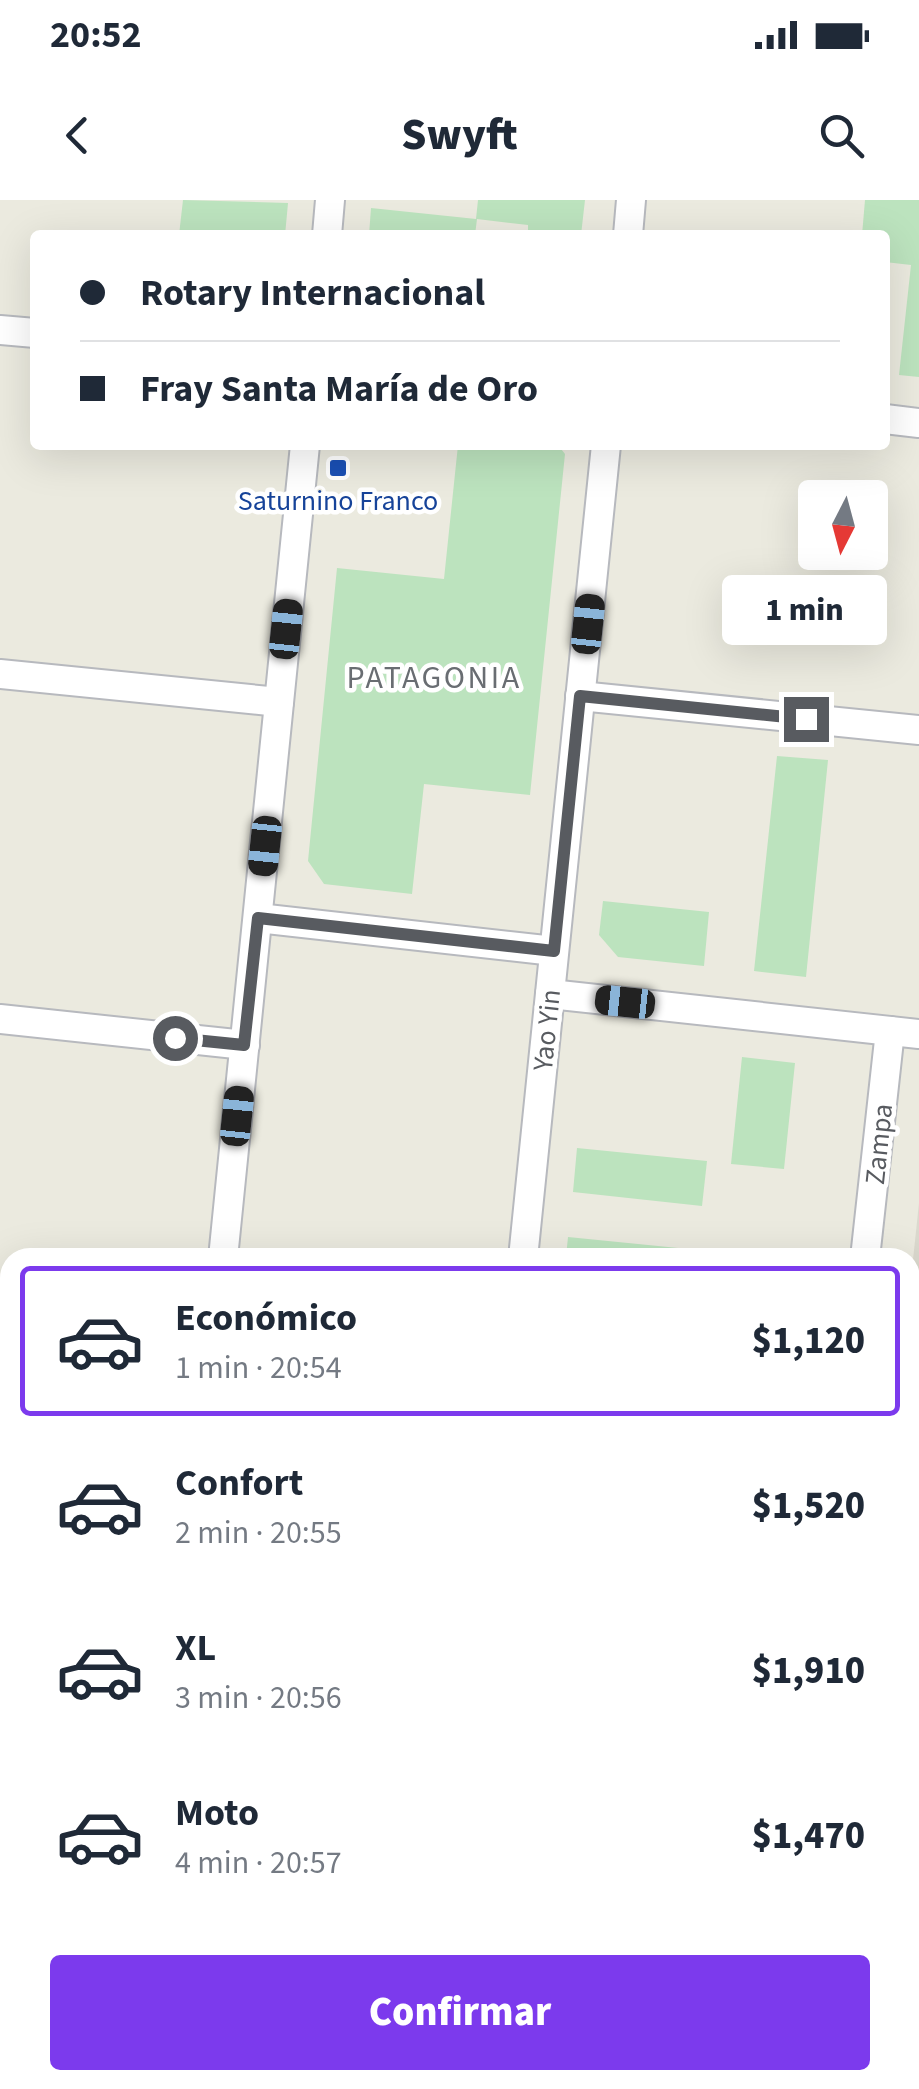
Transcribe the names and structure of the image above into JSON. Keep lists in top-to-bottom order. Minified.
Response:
{"streets":{"street":["Yao Yin","Zampa"]},"districts":["PATAGONIA"],"places":{"transit":["Saturnino Franco"]},"north":"bottom","page":{"status":"20:52","header":"Swyft","banner":["Rotary Internacional","Fray Santa María de Oro"],"bubble":"1 min","list":[{"name":"Económico","note":"1 min · 20:54","value":"$1,120"},{"name":"Confort","note":"2 min · 20:55","value":"$1,520"},{"name":"XL","note":"3 min · 20:56","value":"$1,910"},{"name":"Moto","note":"4 min · 20:57","value":"$1,470"}],"buttons":"Confirmar"}}
